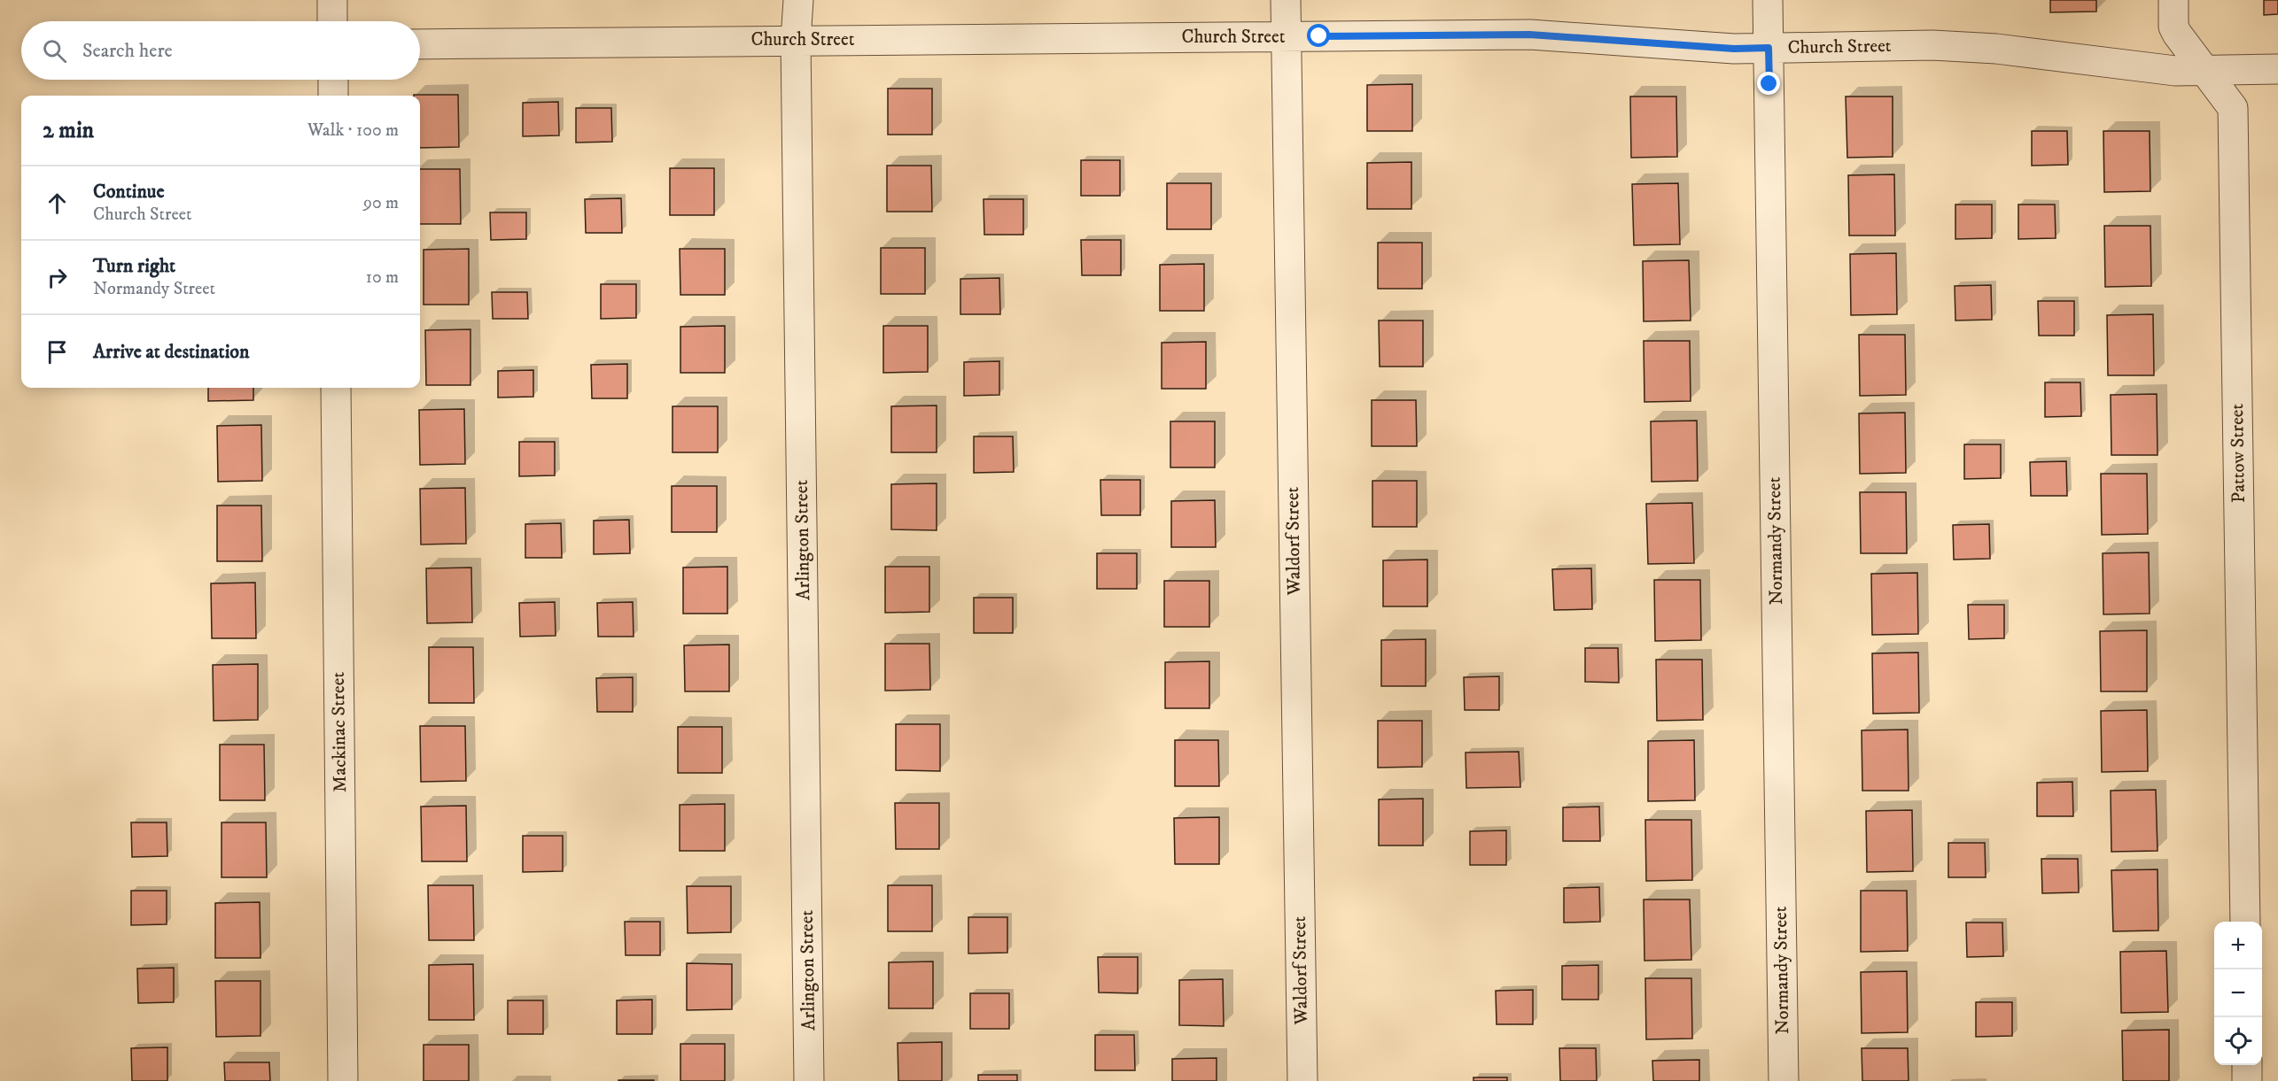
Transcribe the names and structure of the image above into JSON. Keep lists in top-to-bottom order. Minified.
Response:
{"streets":{"street":["Church Street","Pattow Street","Arlington Street","Waldorf Street","Normandy Street","Mackinac Street"]},"crossings":[["Church Street","Pattow Street"],["Church Street","Arlington Street"],["Church Street","Waldorf Street"],["Church Street","Normandy Street"]],"page":{"search":"Search here","heading":["2 min","Walk · 100 m"],"list":[["Continue","Church Street","90 m"],["Turn right","Normandy Street","10 m"],"Arrive at destination"],"map_buttons":["+","−"]}}
